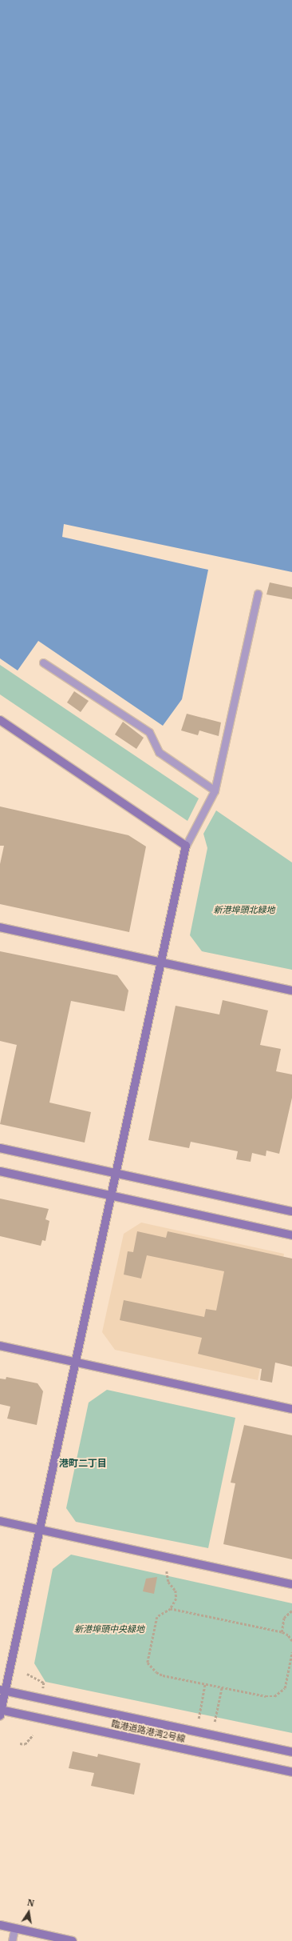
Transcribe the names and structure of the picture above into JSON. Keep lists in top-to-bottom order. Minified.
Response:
{"streets":{"street":["臨港道路港湾2号線"]},"districts":["港町二丁目"],"parks":["新港埠頭北緑地","新港埠頭中央緑地"],"north":"top"}
